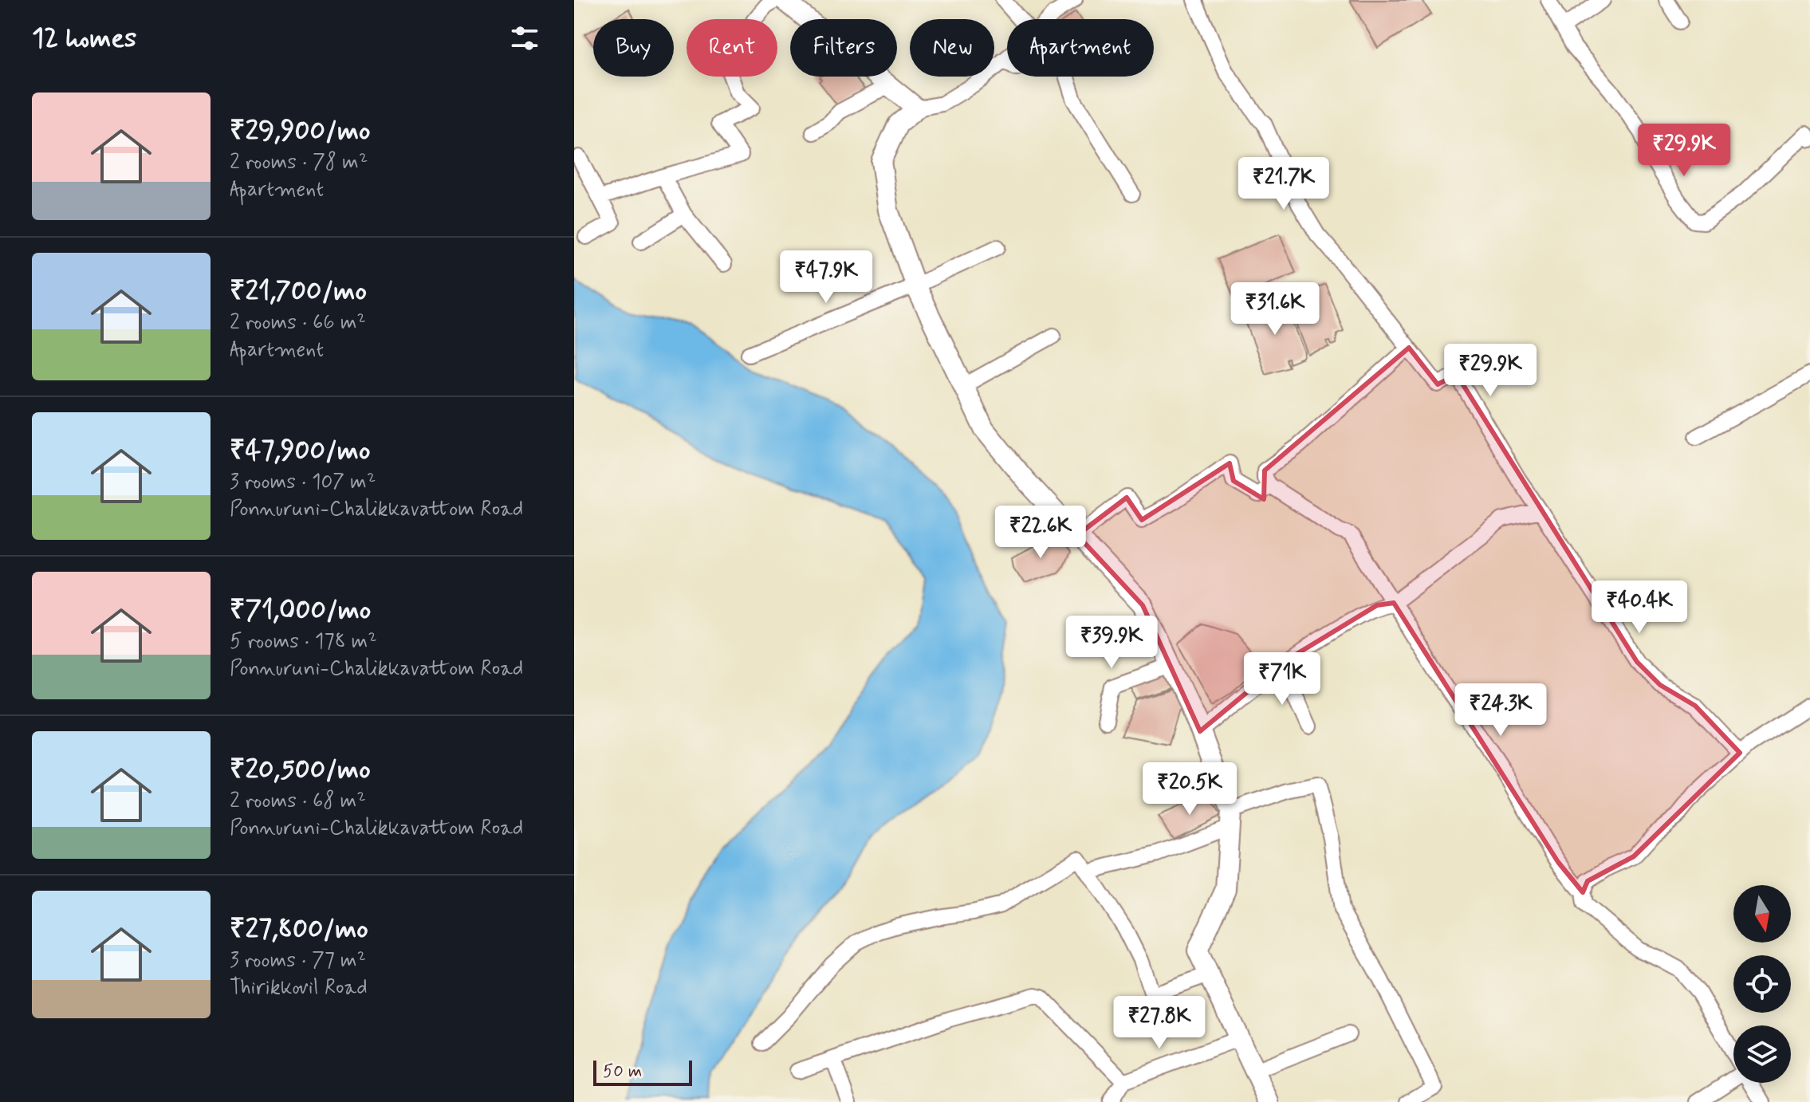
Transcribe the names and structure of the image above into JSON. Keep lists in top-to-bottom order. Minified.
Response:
{"scale_bar":"50 m","north":"bottom","page":{"heading":"12 homes","chip":["Buy","Rent","Filters","New","Apartment"],"list":[{"name":"₹29,900/mo","note":"2 rooms · 78 m² · Apartment"},{"name":"₹21,700/mo","note":"2 rooms · 66 m² · Apartment"},{"name":"₹47,900/mo","note":"3 rooms · 107 m² · Ponnuruni-Chalikkavattom Road"},{"name":"₹71,000/mo","note":"5 rooms · 178 m² · Ponnuruni-Chalikkavattom Road"},{"name":"₹20,500/mo","note":"2 rooms · 68 m² · Ponnuruni-Chalikkavattom Road"},{"name":"₹27,800/mo","note":"3 rooms · 77 m² · Thirikkovil Road"}],"price":["₹29.9K","₹21.7K","₹47.9K","₹31.6K","₹29.9K","₹22.6K","₹40.4K","₹39.9K","₹71K","₹24.3K","₹20.5K","₹27.8K"],"scale":"50 m"}}
